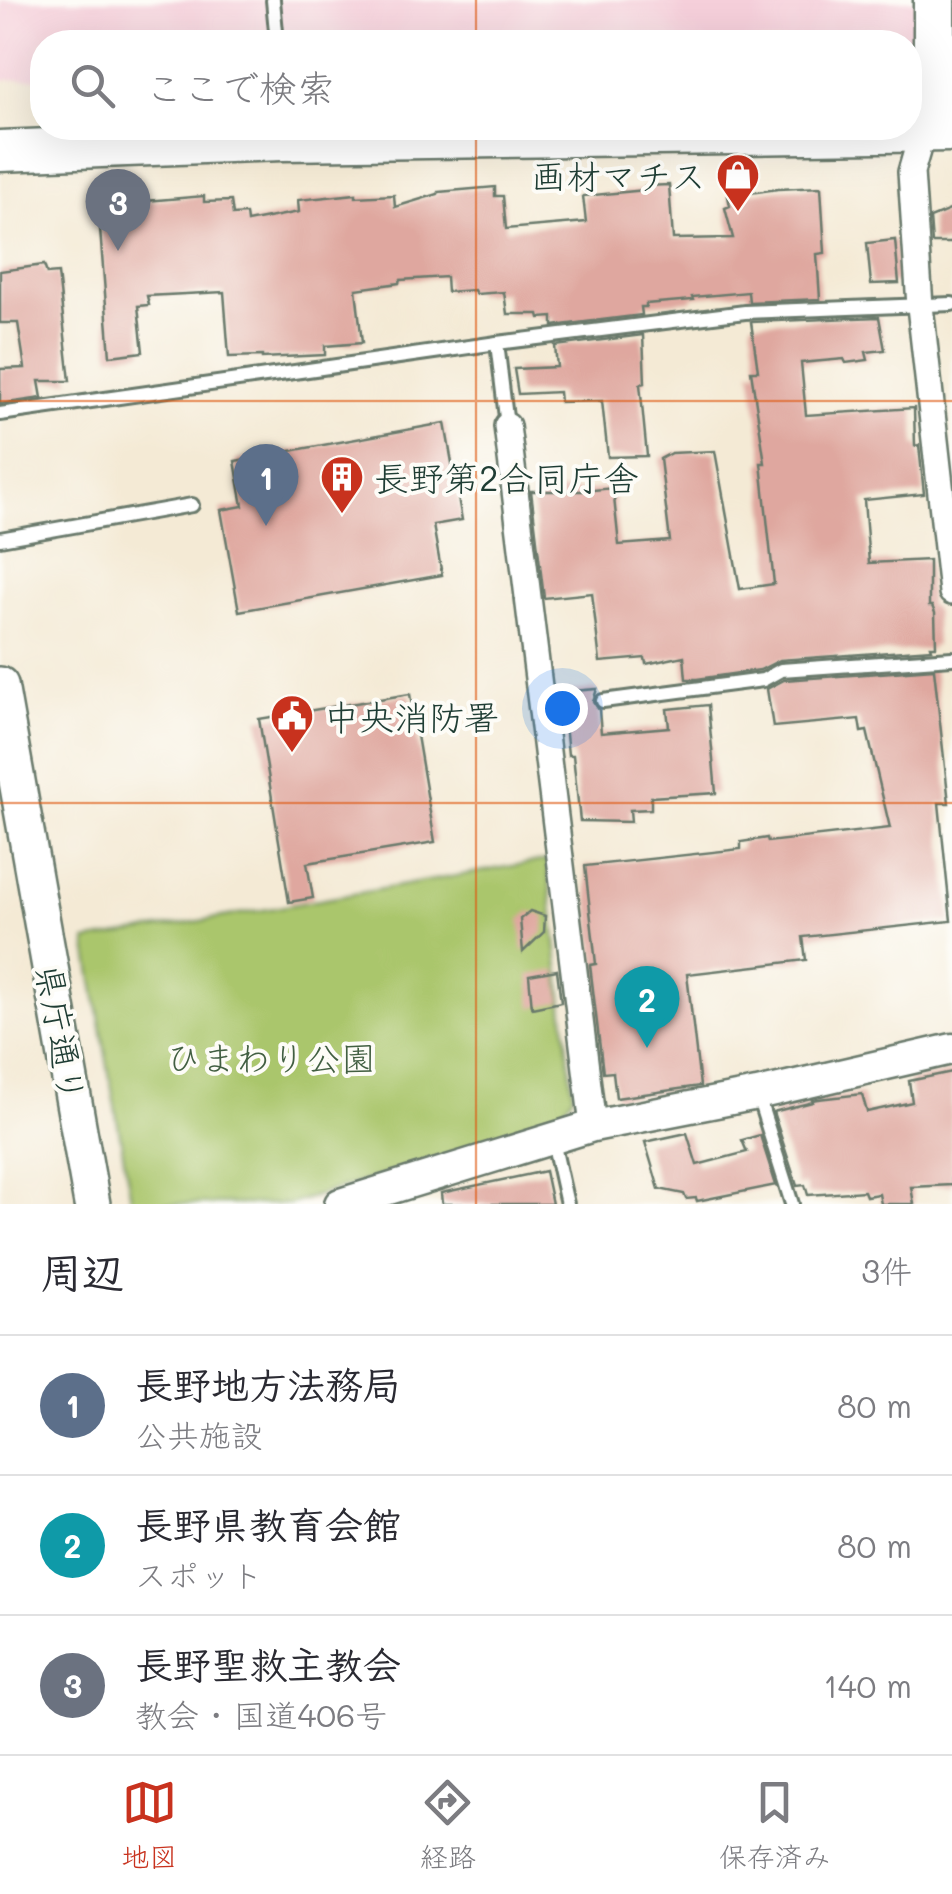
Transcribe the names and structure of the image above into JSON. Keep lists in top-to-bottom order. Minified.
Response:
{"streets":{"main road":["県庁通り"]},"parks":["ひまわり公園"],"places":{"shop":["画材マチス"],"building":["長野第2合同庁舎"],"public building":["中央消防署"]},"page":{"search":"ここで検索","pins":["3","1","2"],"heading":["周辺","3件"],"list":[{"mark":"1","name":"長野地方法務局","note":"公共施設","value":"80 m"},{"mark":"2","name":"長野県教育会館","note":"スポット","value":"80 m"},{"mark":"3","name":"長野聖救主教会","note":"教会 · 国道406号","value":"140 m"}],"nav":["地図","経路","保存済み"]}}
